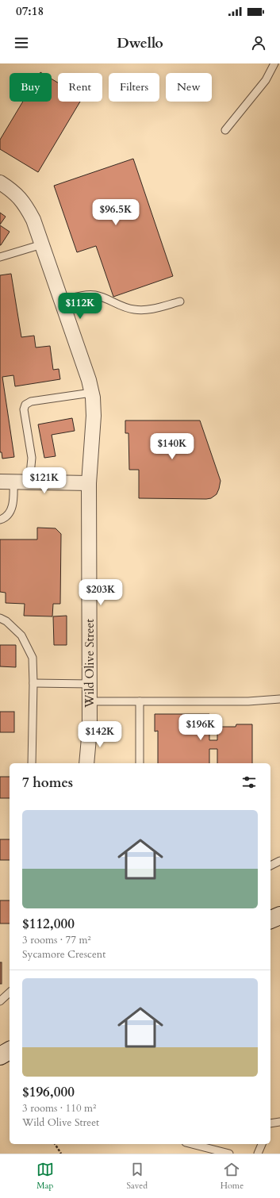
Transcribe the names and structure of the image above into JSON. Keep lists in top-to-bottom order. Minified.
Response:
{"streets":{"street":["Wild Olive Street"]},"page":{"status":"07:18","header":"Dwello","chip":["Buy","Rent","Filters","New"],"price":["$96.5K","$112K","$140K","$121K","$203K","$196K","$142K"],"heading":"7 homes","list":[{"name":"$112,000","note":"3 rooms · 77 m² · Sycamore Crescent"},{"name":"$196,000","note":"3 rooms · 110 m² · Wild Olive Street"}],"tabs":["Map","Saved","Home"]}}
